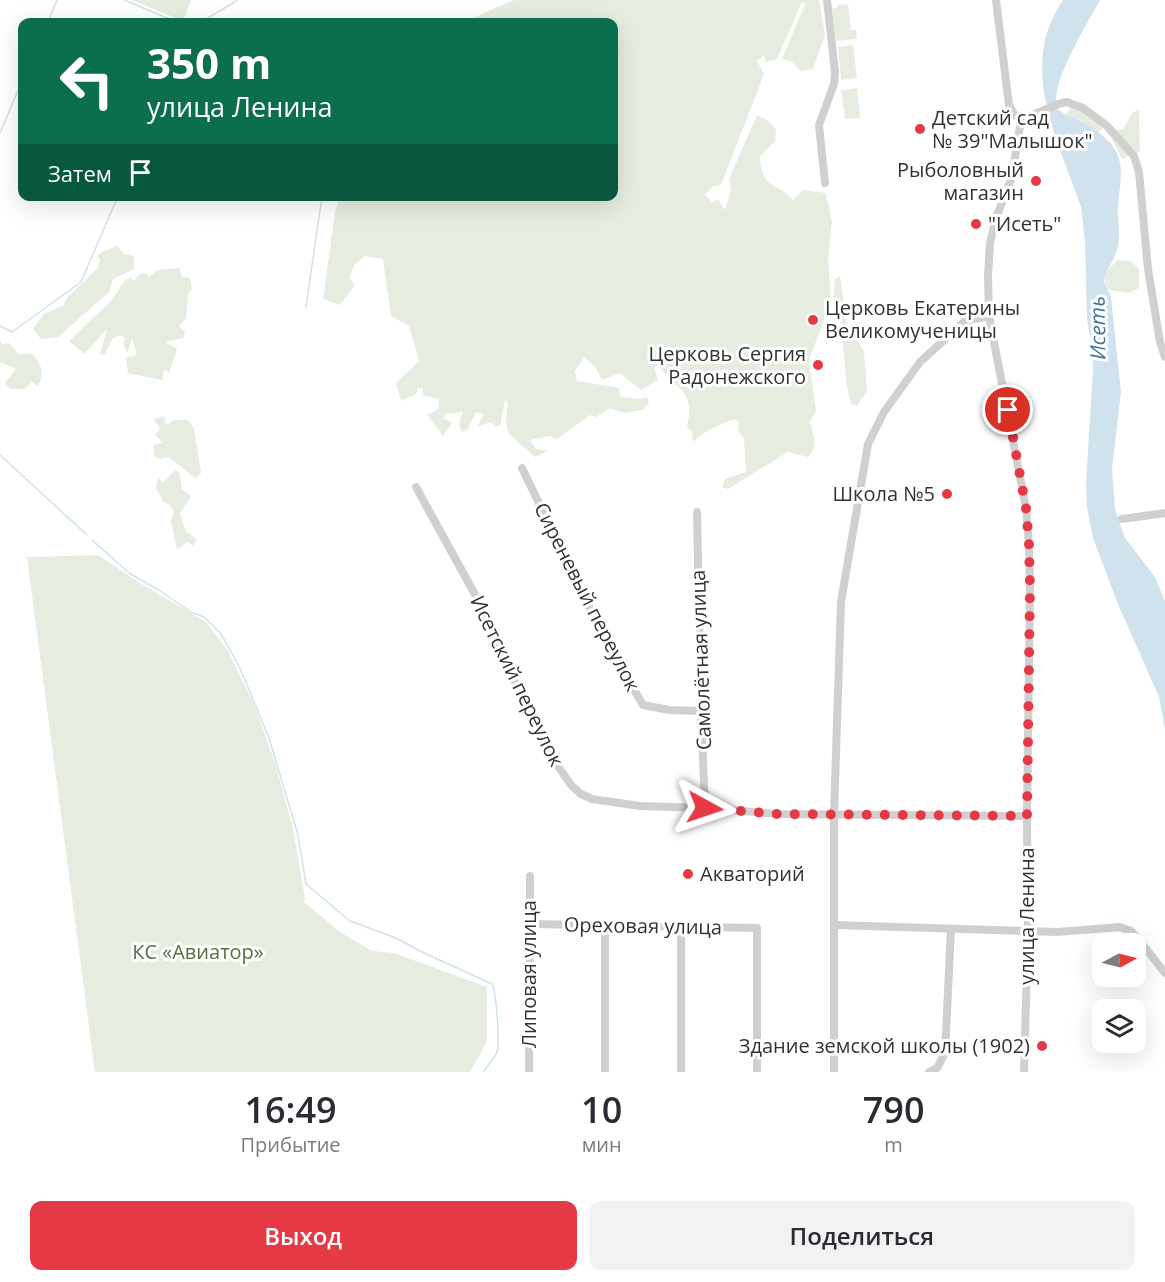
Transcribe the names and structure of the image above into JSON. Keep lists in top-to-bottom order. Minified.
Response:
{"streets":{"street":["Сиреневый переулок","Самолётная улица","Исетский переулок","улица Ленина","Ореховая улица","Липовая улица"]},"crossings":[["Сиреневый переулок","Самолётная улица"],["Самолётная улица","Исетский переулок"],["Исетский переулок","улица Ленина"],["Ореховая улица","Липовая улица"]],"water":["Исеть"],"parks":["КС «Авиатор»"],"places":["Детский сад № 39\"Малышок\"","Рыболовный магазин","\"Исеть\"","Церковь Екатерины Великомученицы","Церковь Сергия Радонежского","Школа №5","Акваторий","Здание земской школы (1902)"],"north":"right","page":{"turn":["350 m","улица Ленина"],"then":"Затем","eta":["16:49","Прибытие","10","мин","790","m"],"buttons":["Выход","Поделиться"]}}
